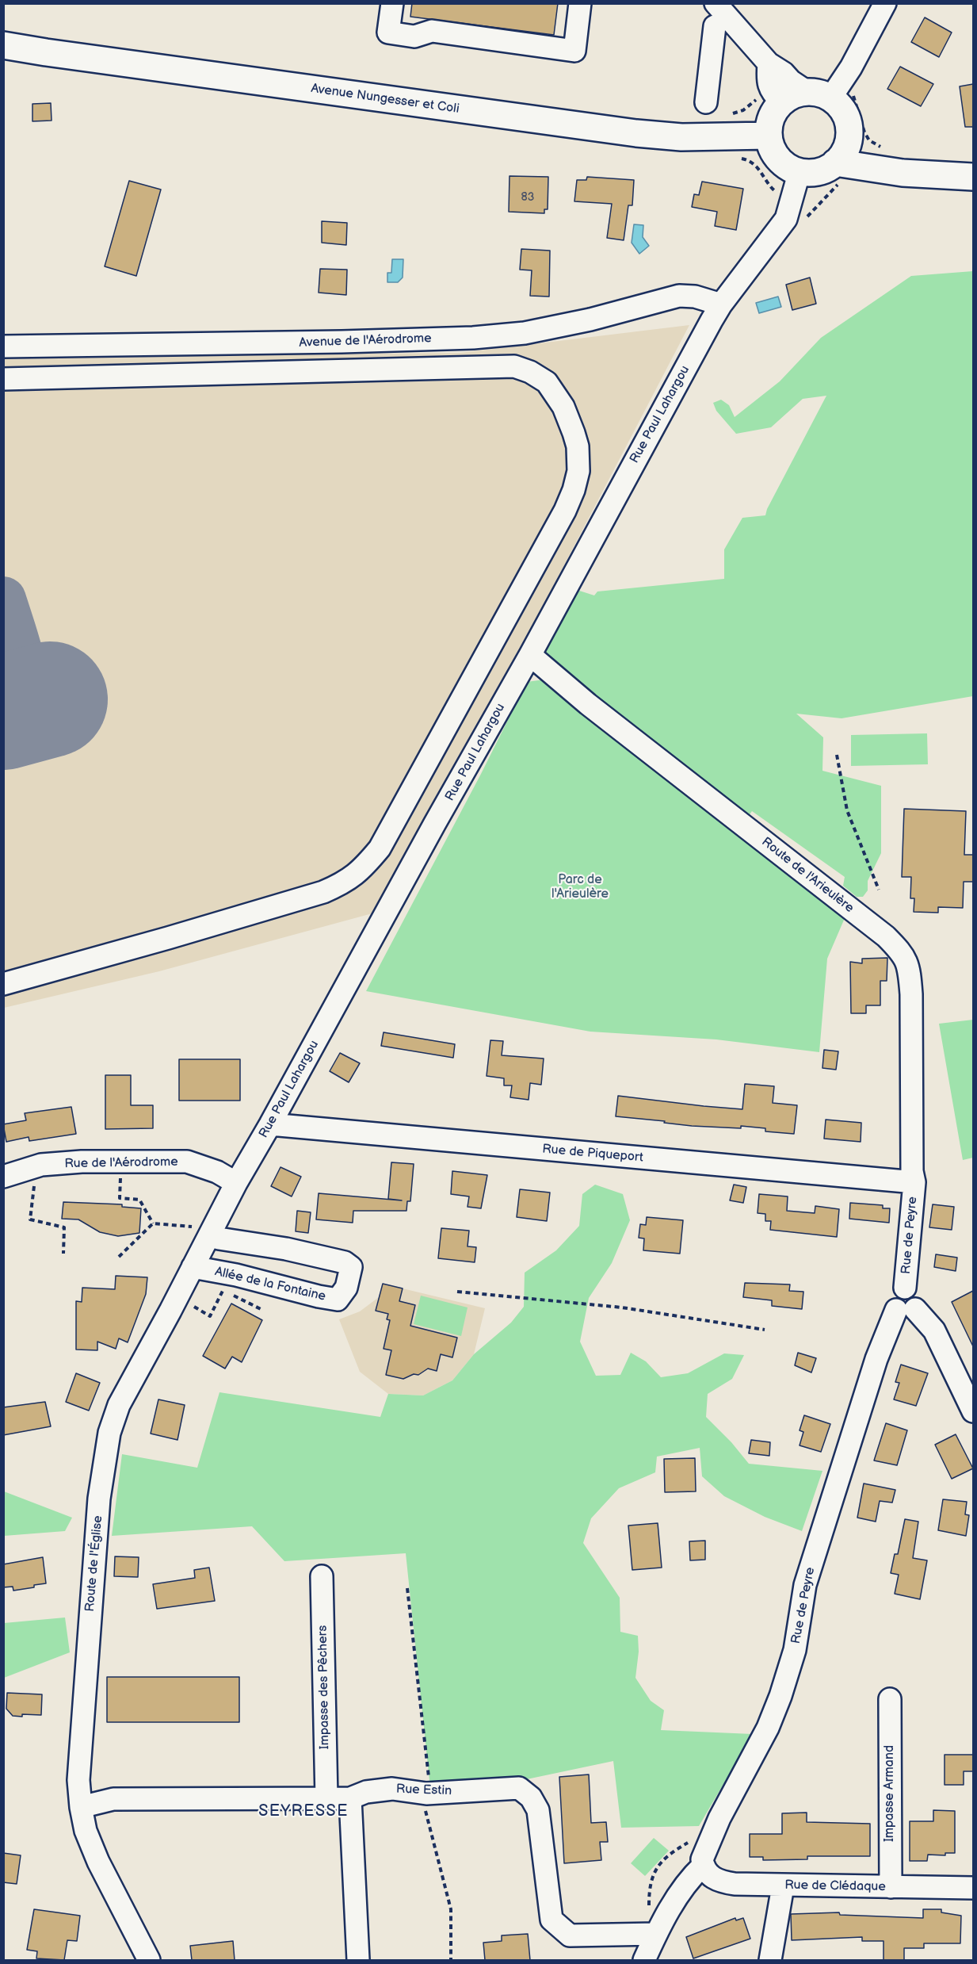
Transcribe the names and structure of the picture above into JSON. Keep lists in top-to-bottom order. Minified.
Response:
{"streets":{"main road":["Avenue Nungesser et Coli"],"street":["Avenue de l'Aérodrome","Rue Paul Lahargou","Route de l'Arieulère","Rue de Piqueport","Rue de l'Aérodrome","Rue de Peyre","Allée de la Fontaine","Route de l'Église","Impasse des Pêchers","Rue Estin","Impasse Armand","Rue de Clédaque"]},"crossings":[["Avenue Nungesser et Coli","Rue Paul Lahargou"],["Avenue de l'Aérodrome","Rue Paul Lahargou"],["Rue Paul Lahargou","Route de l'Arieulère"],["Rue Paul Lahargou","Rue de Piqueport"],["Rue Paul Lahargou","Rue de l'Aérodrome"],["Rue Paul Lahargou","Route de l'Église"],["Route de l'Arieulère","Rue de Piqueport"],["Route de l'Arieulère","Rue de Peyre"],["Rue de Piqueport","Rue de Peyre"],["Rue de l'Aérodrome","Route de l'Église"],["Rue de Peyre","Rue de Clédaque"],["Allée de la Fontaine","Route de l'Église"],["Route de l'Église","Rue Estin"],["Impasse des Pêchers","Rue Estin"],["Impasse Armand","Rue de Clédaque"]],"districts":["SEYRESSE"],"parks":["Parc de l'Arieulère"],"house_numbers":["83"]}
